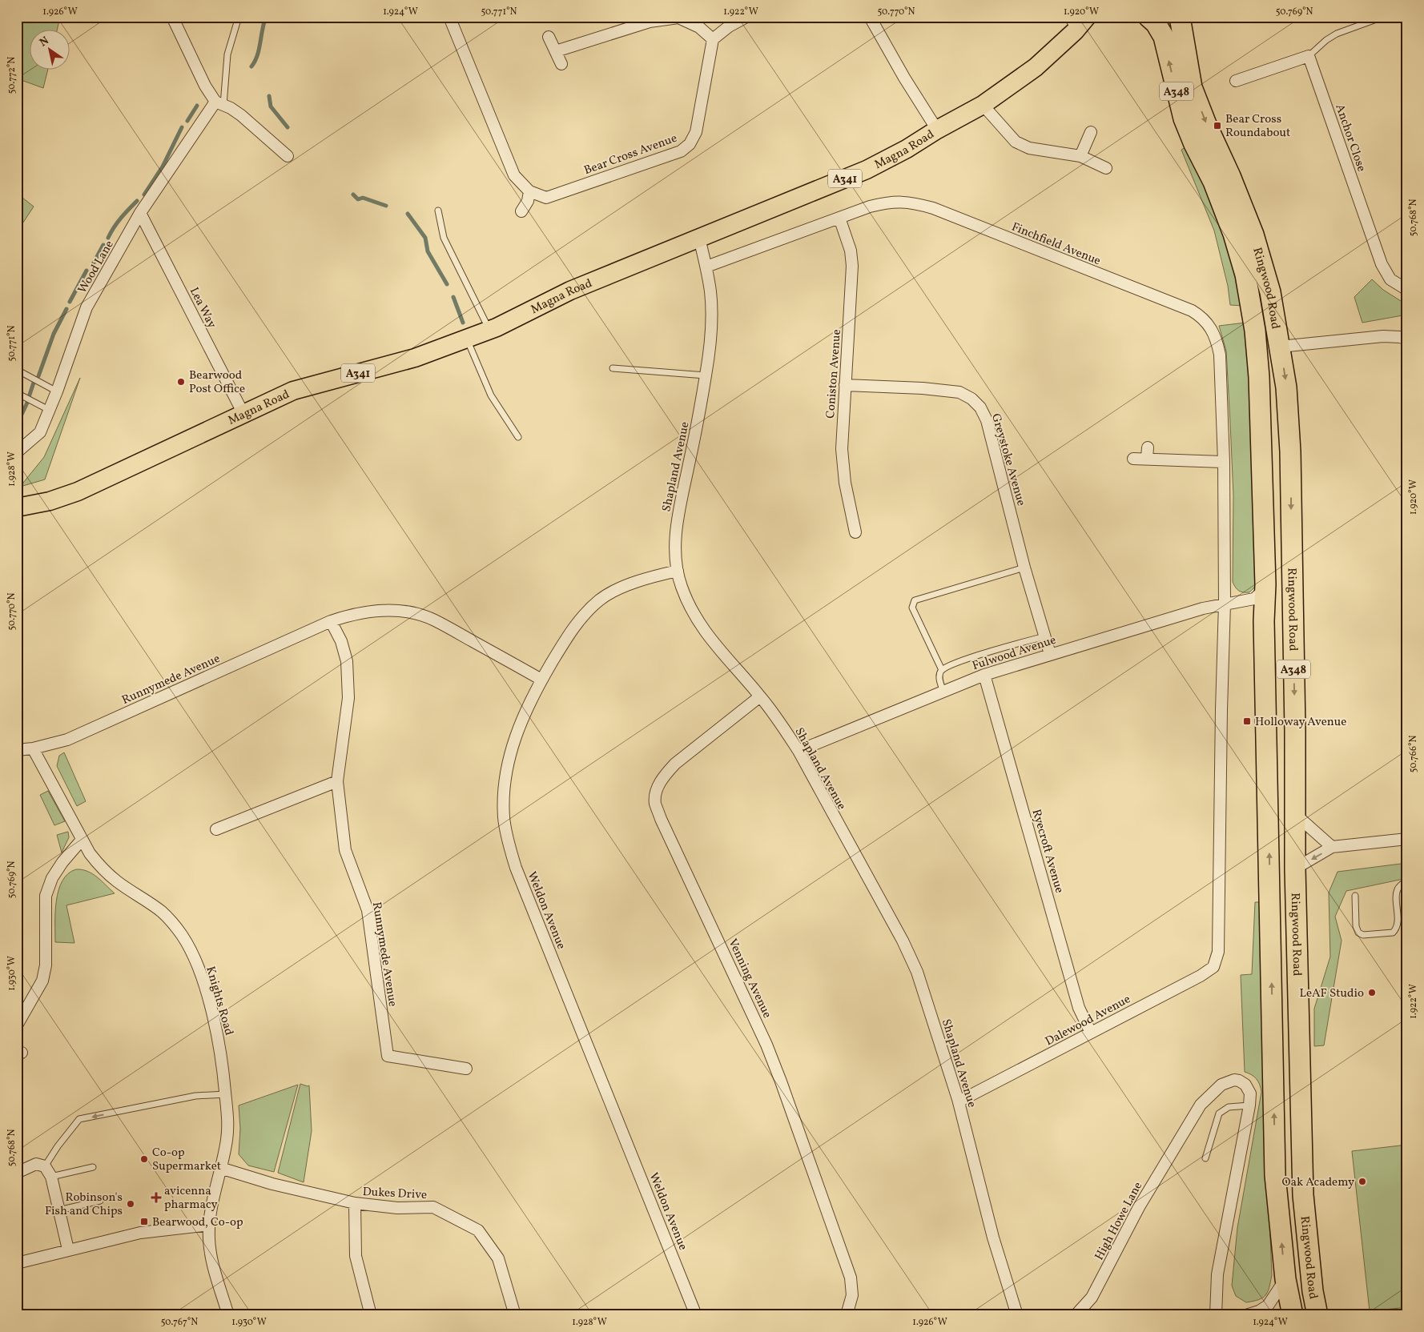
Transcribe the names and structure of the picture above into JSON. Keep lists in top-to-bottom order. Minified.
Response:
{"streets":{"highway":["A348","Ringwood Road"],"main road":["Magna Road","A341"],"street":["Anchor Close","Bear Cross Avenue","Finchfield Avenue","Wood Lane","Lea Way","Coniston Avenue","Greystoke Avenue","Shapland Avenue","Fulwood Avenue","Runnymede Avenue","Ryecroft Avenue","Weldon Avenue","Venning Avenue","Knights Road","Dalewood Avenue","Dukes Drive","High Howe Lane"]},"crossings":[["Magna Road","Lea Way"],["Magna Road","Shapland Avenue"],["Finchfield Avenue","Coniston Avenue"],["Wood Lane","Lea Way"],["Ringwood Road","Fulwood Avenue"],["Coniston Avenue","Greystoke Avenue"],["Greystoke Avenue","Fulwood Avenue"],["Shapland Avenue","Fulwood Avenue"],["Shapland Avenue","Weldon Avenue"],["Shapland Avenue","Venning Avenue"],["Shapland Avenue","Dalewood Avenue"],["Fulwood Avenue","Ryecroft Avenue"],["Fulwood Avenue","Dalewood Avenue"],["Runnymede Avenue","Weldon Avenue"],["Runnymede Avenue","Knights Road"],["Ryecroft Avenue","Dalewood Avenue"],["Knights Road","Dukes Drive"]],"places":{"transit":["Bear Cross Roundabout","Holloway Avenue","Bearwood, Co-op"],"other":["Bearwood Post Office","LeAF Studio","Co-op Supermarket","Oak Academy","Robinson's Fish and Chips"],"health":["avicenna pharmacy"]},"north":"top left","coordinates":["1.926°W","1.924°W","50.771°N","1.922°W","50.770°N","1.920°W","50.769°N","50.772°N","50.768°N","1.928°W","50.766°N","1.930°W","50.767°N"]}
